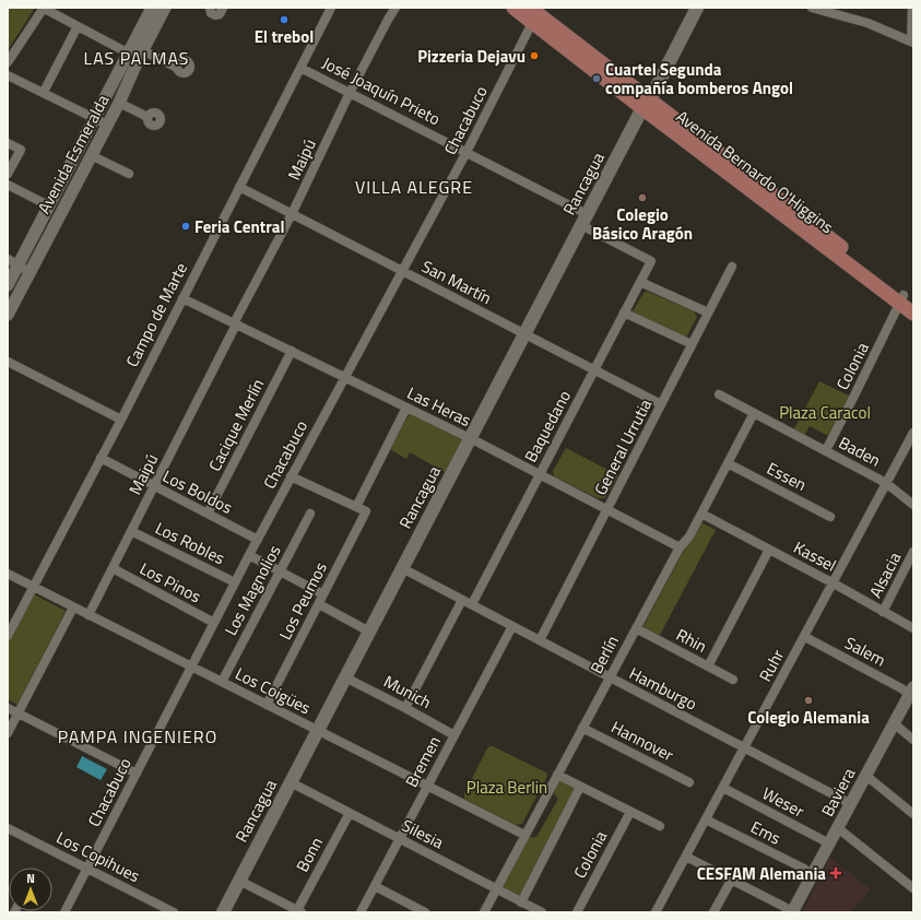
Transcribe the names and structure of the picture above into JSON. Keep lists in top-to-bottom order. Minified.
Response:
{"streets":{"main road":["Avenida Bernardo O'Higgins","Rancagua"],"street":["José Joaquín Prieto","Chacabuco","Avenida Esmeralda","Maipú","San Martín","Campo de Marte","Colonia","Las Heras","Cacique Merlín","Baquedano","General Urrutia","Baden","Essen","Los Boldos","Los Robles","Kassel","Alsacia","Los Pinos","Los Magnolios","Los Peumos","Rhin","Salem","Berlín","Ruhr","Hamburgo","Los Coigües","Munich","Hannover","Bremen","Baviera","Weser","Ems","Silesia","Bonn","Los Copihues"]},"crossings":[["José Joaquín Prieto","Chacabuco"],["José Joaquín Prieto","Maipú"],["José Joaquín Prieto","Rancagua"],["José Joaquín Prieto","Campo de Marte"],["José Joaquín Prieto","Baquedano"],["Chacabuco","Avenida Bernardo O'Higgins"],["Chacabuco","San Martín"],["Chacabuco","Las Heras"],["Chacabuco","Los Boldos"],["Chacabuco","Los Robles"],["Chacabuco","Los Pinos"],["Chacabuco","Los Coigües"],["Chacabuco","Los Copihues"],["Maipú","San Martín"],["Maipú","Las Heras"],["Maipú","Los Boldos"],["Maipú","Los Robles"],["Maipú","Los Pinos"],["Maipú","Los Coigües"],["Avenida Bernardo O'Higgins","Rancagua"],["Avenida Bernardo O'Higgins","Colonia"],["Rancagua","San Martín"],["Rancagua","Las Heras"],["Rancagua","Hamburgo"],["Rancagua","Los Coigües"],["Rancagua","Munich"],["Rancagua","Silesia"],["San Martín","Campo de Marte"],["San Martín","Baquedano"],["San Martín","General Urrutia"],["Campo de Marte","Las Heras"],["Campo de Marte","Los Boldos"],["Campo de Marte","Los Coigües"],["Colonia","Baden"],["Las Heras","Cacique Merlín"],["Las Heras","Baquedano"],["Las Heras","General Urrutia"],["Las Heras","Berlín"],["Cacique Merlín","Los Boldos"],["Baquedano","Hamburgo"],["General Urrutia","Hamburgo"],["Baden","Berlín"],["Baden","Ruhr"],["Essen","Berlín"],["Kassel","Alsacia"],["Kassel","Berlín"],["Kassel","Ruhr"],["Los Magnolios","Los Coigües"],["Los Peumos","Los Coigües"],["Rhin","Berlín"],["Salem","Ruhr"],["Salem","Baviera"],["Berlín","Hamburgo"],["Berlín","Los Coigües"],["Berlín","Hannover"],["Berlín","Silesia"],["Ruhr","Hamburgo"],["Ruhr","Weser"],["Ruhr","Ems"],["Hamburgo","Bremen"],["Hamburgo","Baviera"],["Los Coigües","Bremen"],["Munich","Bremen"],["Bremen","Silesia"],["Baviera","Weser"],["Baviera","Ems"],["Silesia","Bonn"]],"districts":["LAS PALMAS","VILLA ALEGRE","PAMPA INGENIERO"],"parks":["Plaza Caracol","Plaza Berlin"],"places":{"other":["El trebol","Pizzeria Dejavu","Cuartel Segunda compañía bomberos Angol","Colegio Básico Aragón","Feria Central","Colegio Alemania"],"health":["CESFAM Alemania"]},"north":"top"}
